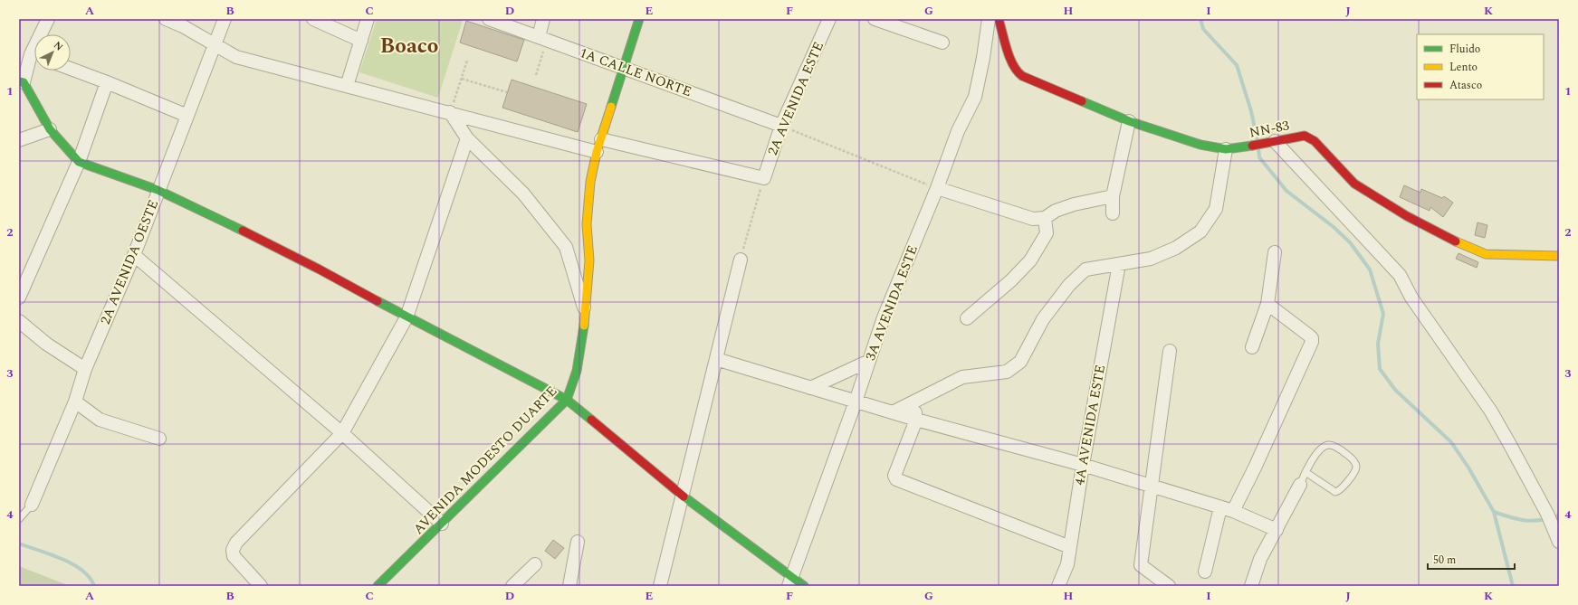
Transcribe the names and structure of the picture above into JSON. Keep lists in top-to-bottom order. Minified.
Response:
{"streets":{"street":["1A CALLE NORTE","2A AVENIDA ESTE","NN-83","2A AVENIDA OESTE","3A AVENIDA ESTE","4A AVENIDA ESTE","AVENIDA MODESTO DUARTE"]},"crossings":[["1A CALLE NORTE","2A AVENIDA ESTE"],["1A CALLE NORTE","AVENIDA MODESTO DUARTE"]],"districts":["Boaco"],"legend":["Fluido","Lento","Atasco"],"scale_bar":"50 m","north":"top right","grid":{"columns":["A","B","C","D","E","F","G","H","I","J","K"],"rows":["1","2","3","4"]}}
